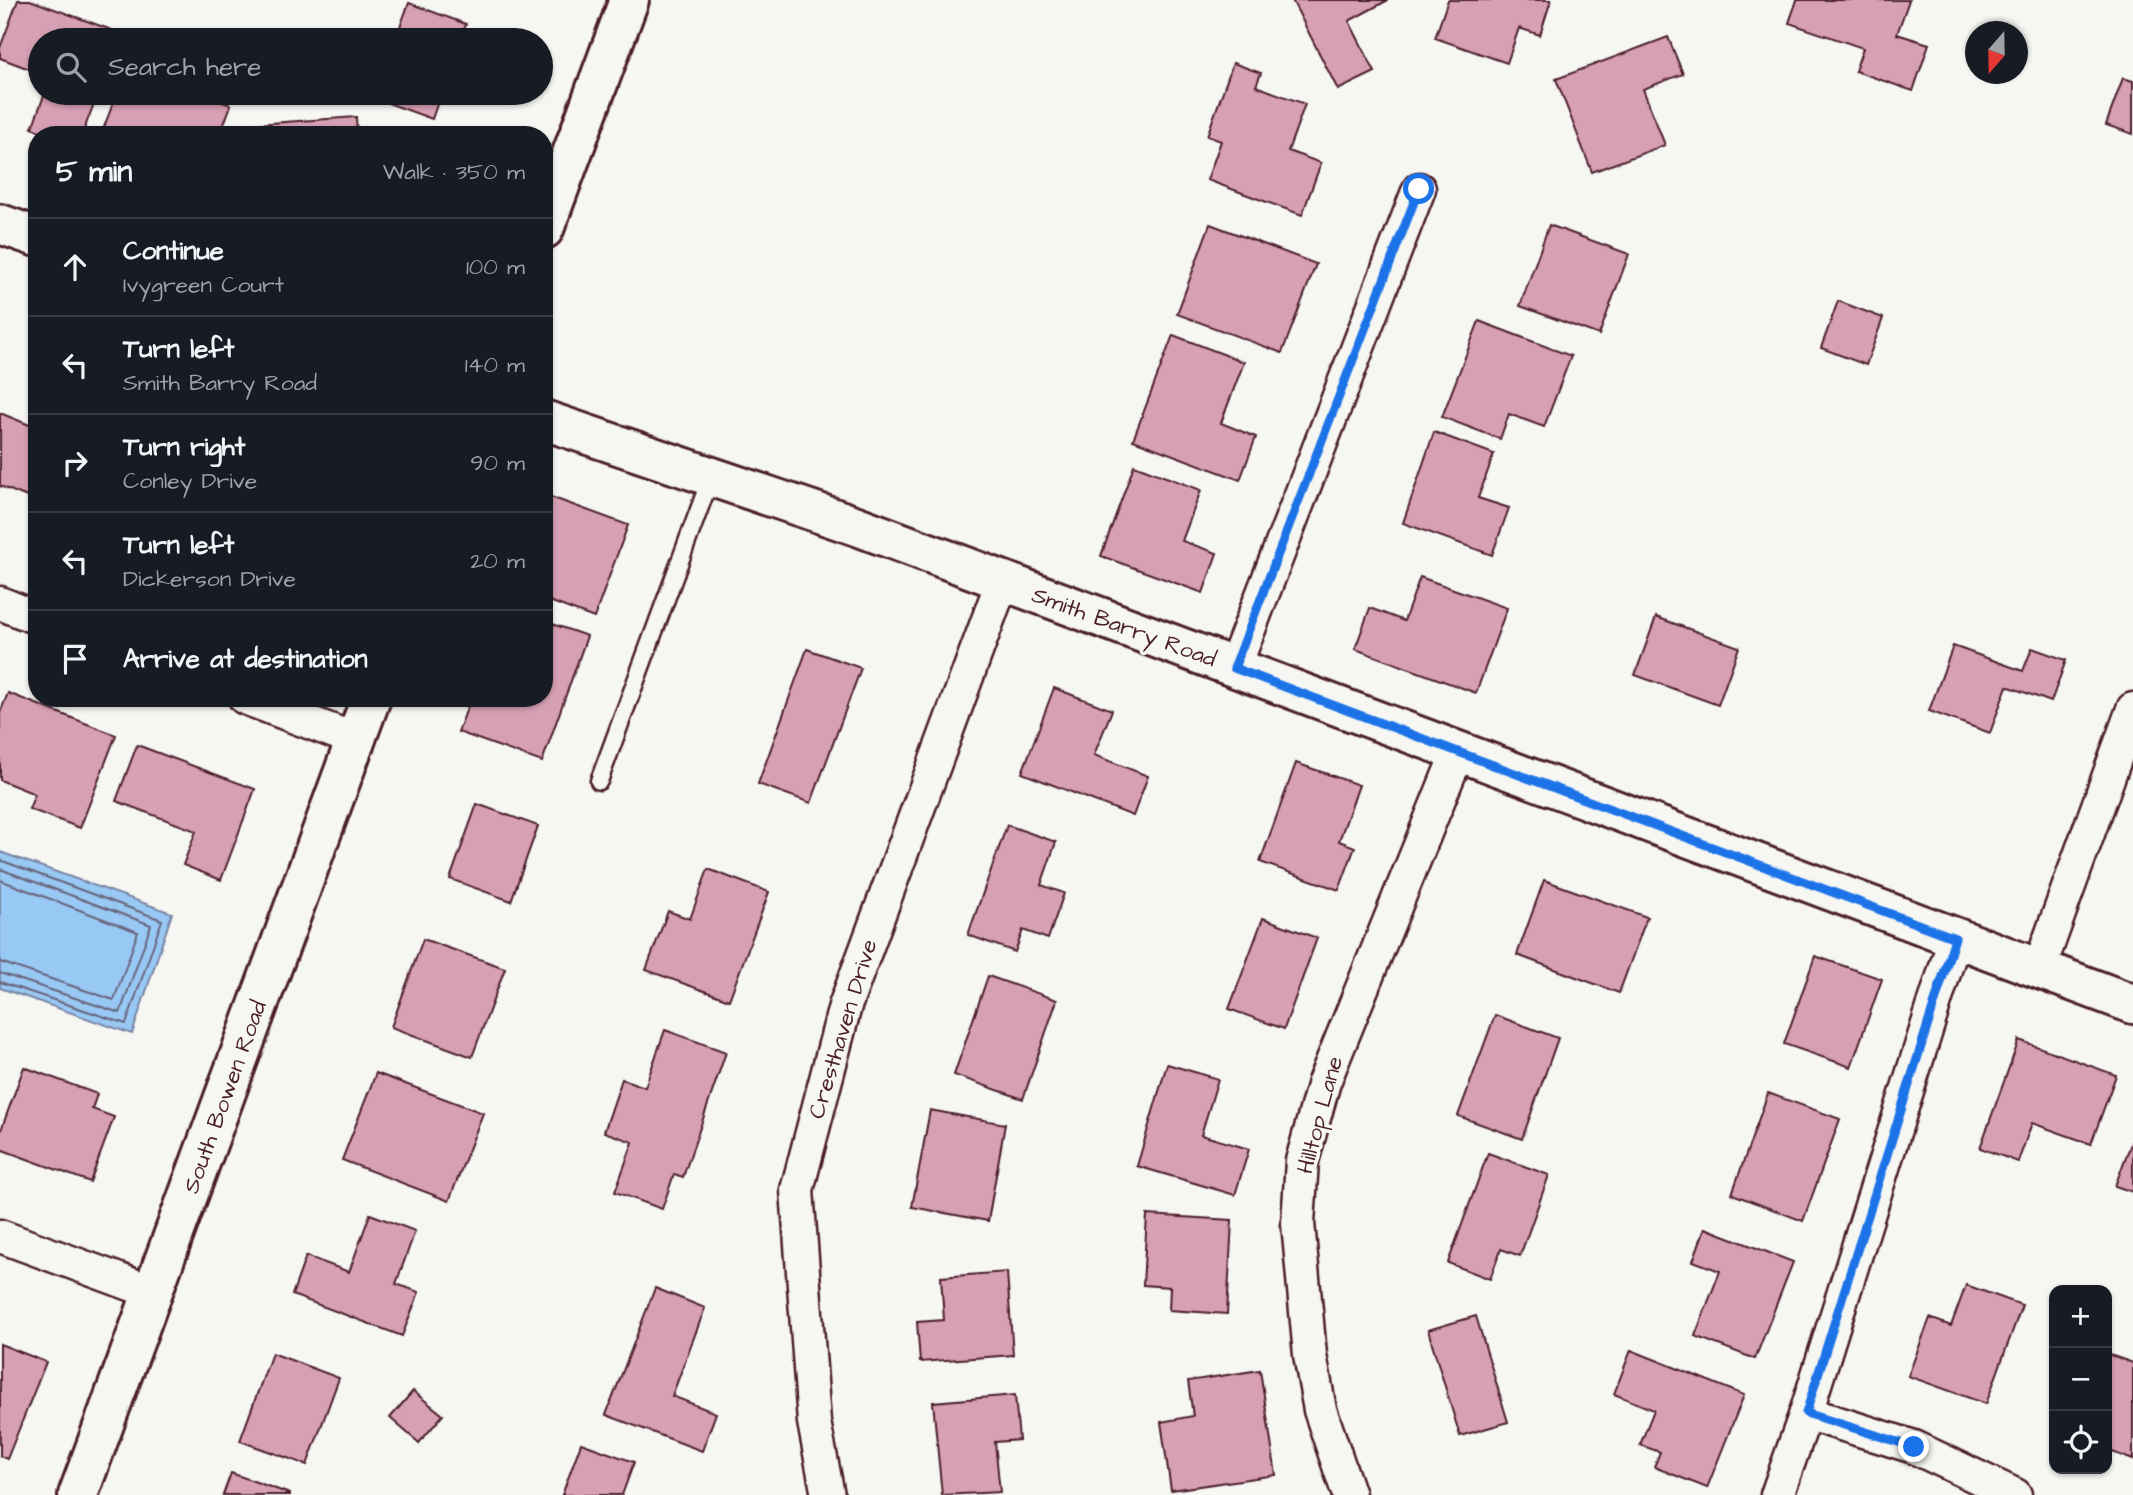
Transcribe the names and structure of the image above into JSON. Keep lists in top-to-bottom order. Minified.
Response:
{"streets":{"street":["Smith Barry Road","Cresthaven Drive","South Bowen Road","Hilltop Lane"]},"crossings":[["Smith Barry Road","Cresthaven Drive"],["Smith Barry Road","Hilltop Lane"]],"north":"bottom","page":{"search":"Search here","heading":["5 min","Walk · 350 m"],"list":[["Continue","Ivygreen Court","100 m"],["Turn left","Smith Barry Road","140 m"],["Turn right","Conley Drive","90 m"],["Turn left","Dickerson Drive","20 m"],"Arrive at destination"],"map_buttons":["+","−"]}}
